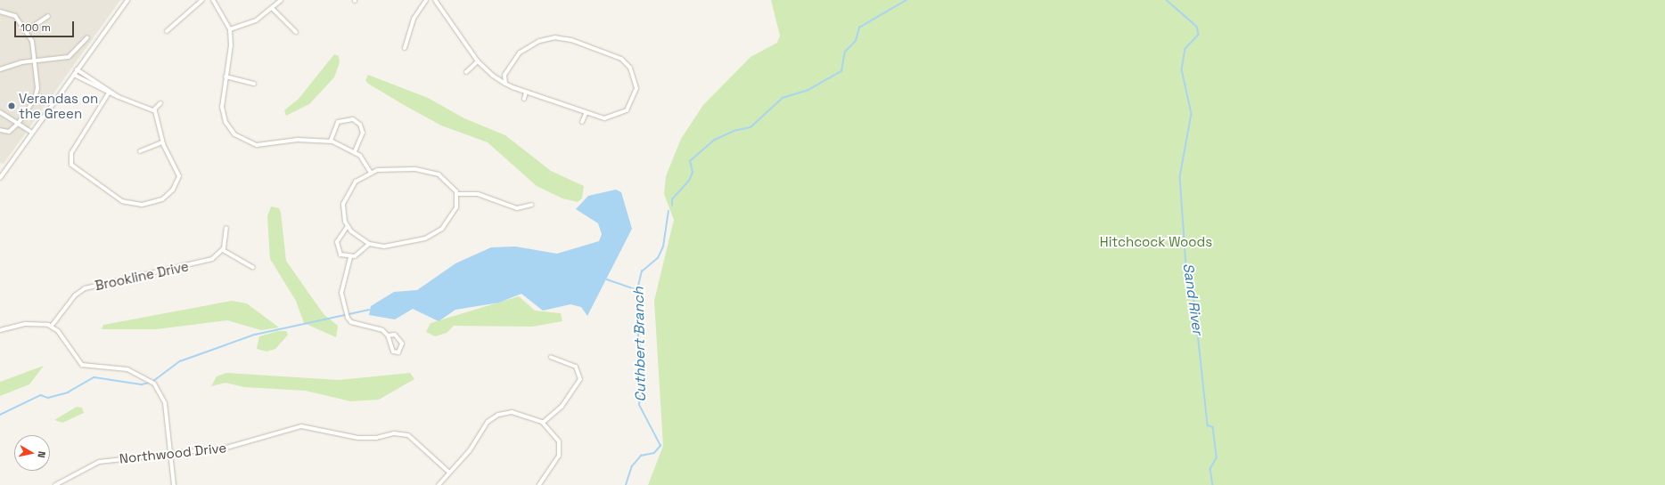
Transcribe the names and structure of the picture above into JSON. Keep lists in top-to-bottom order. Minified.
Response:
{"streets":{"street":["Brookline Drive","Northwood Drive"]},"water":["Sand River","Cuthbert Branch"],"parks":["Hitchcock Woods"],"places":["Verandas on the Green"],"scale_bar":"100 m","north":"right"}
